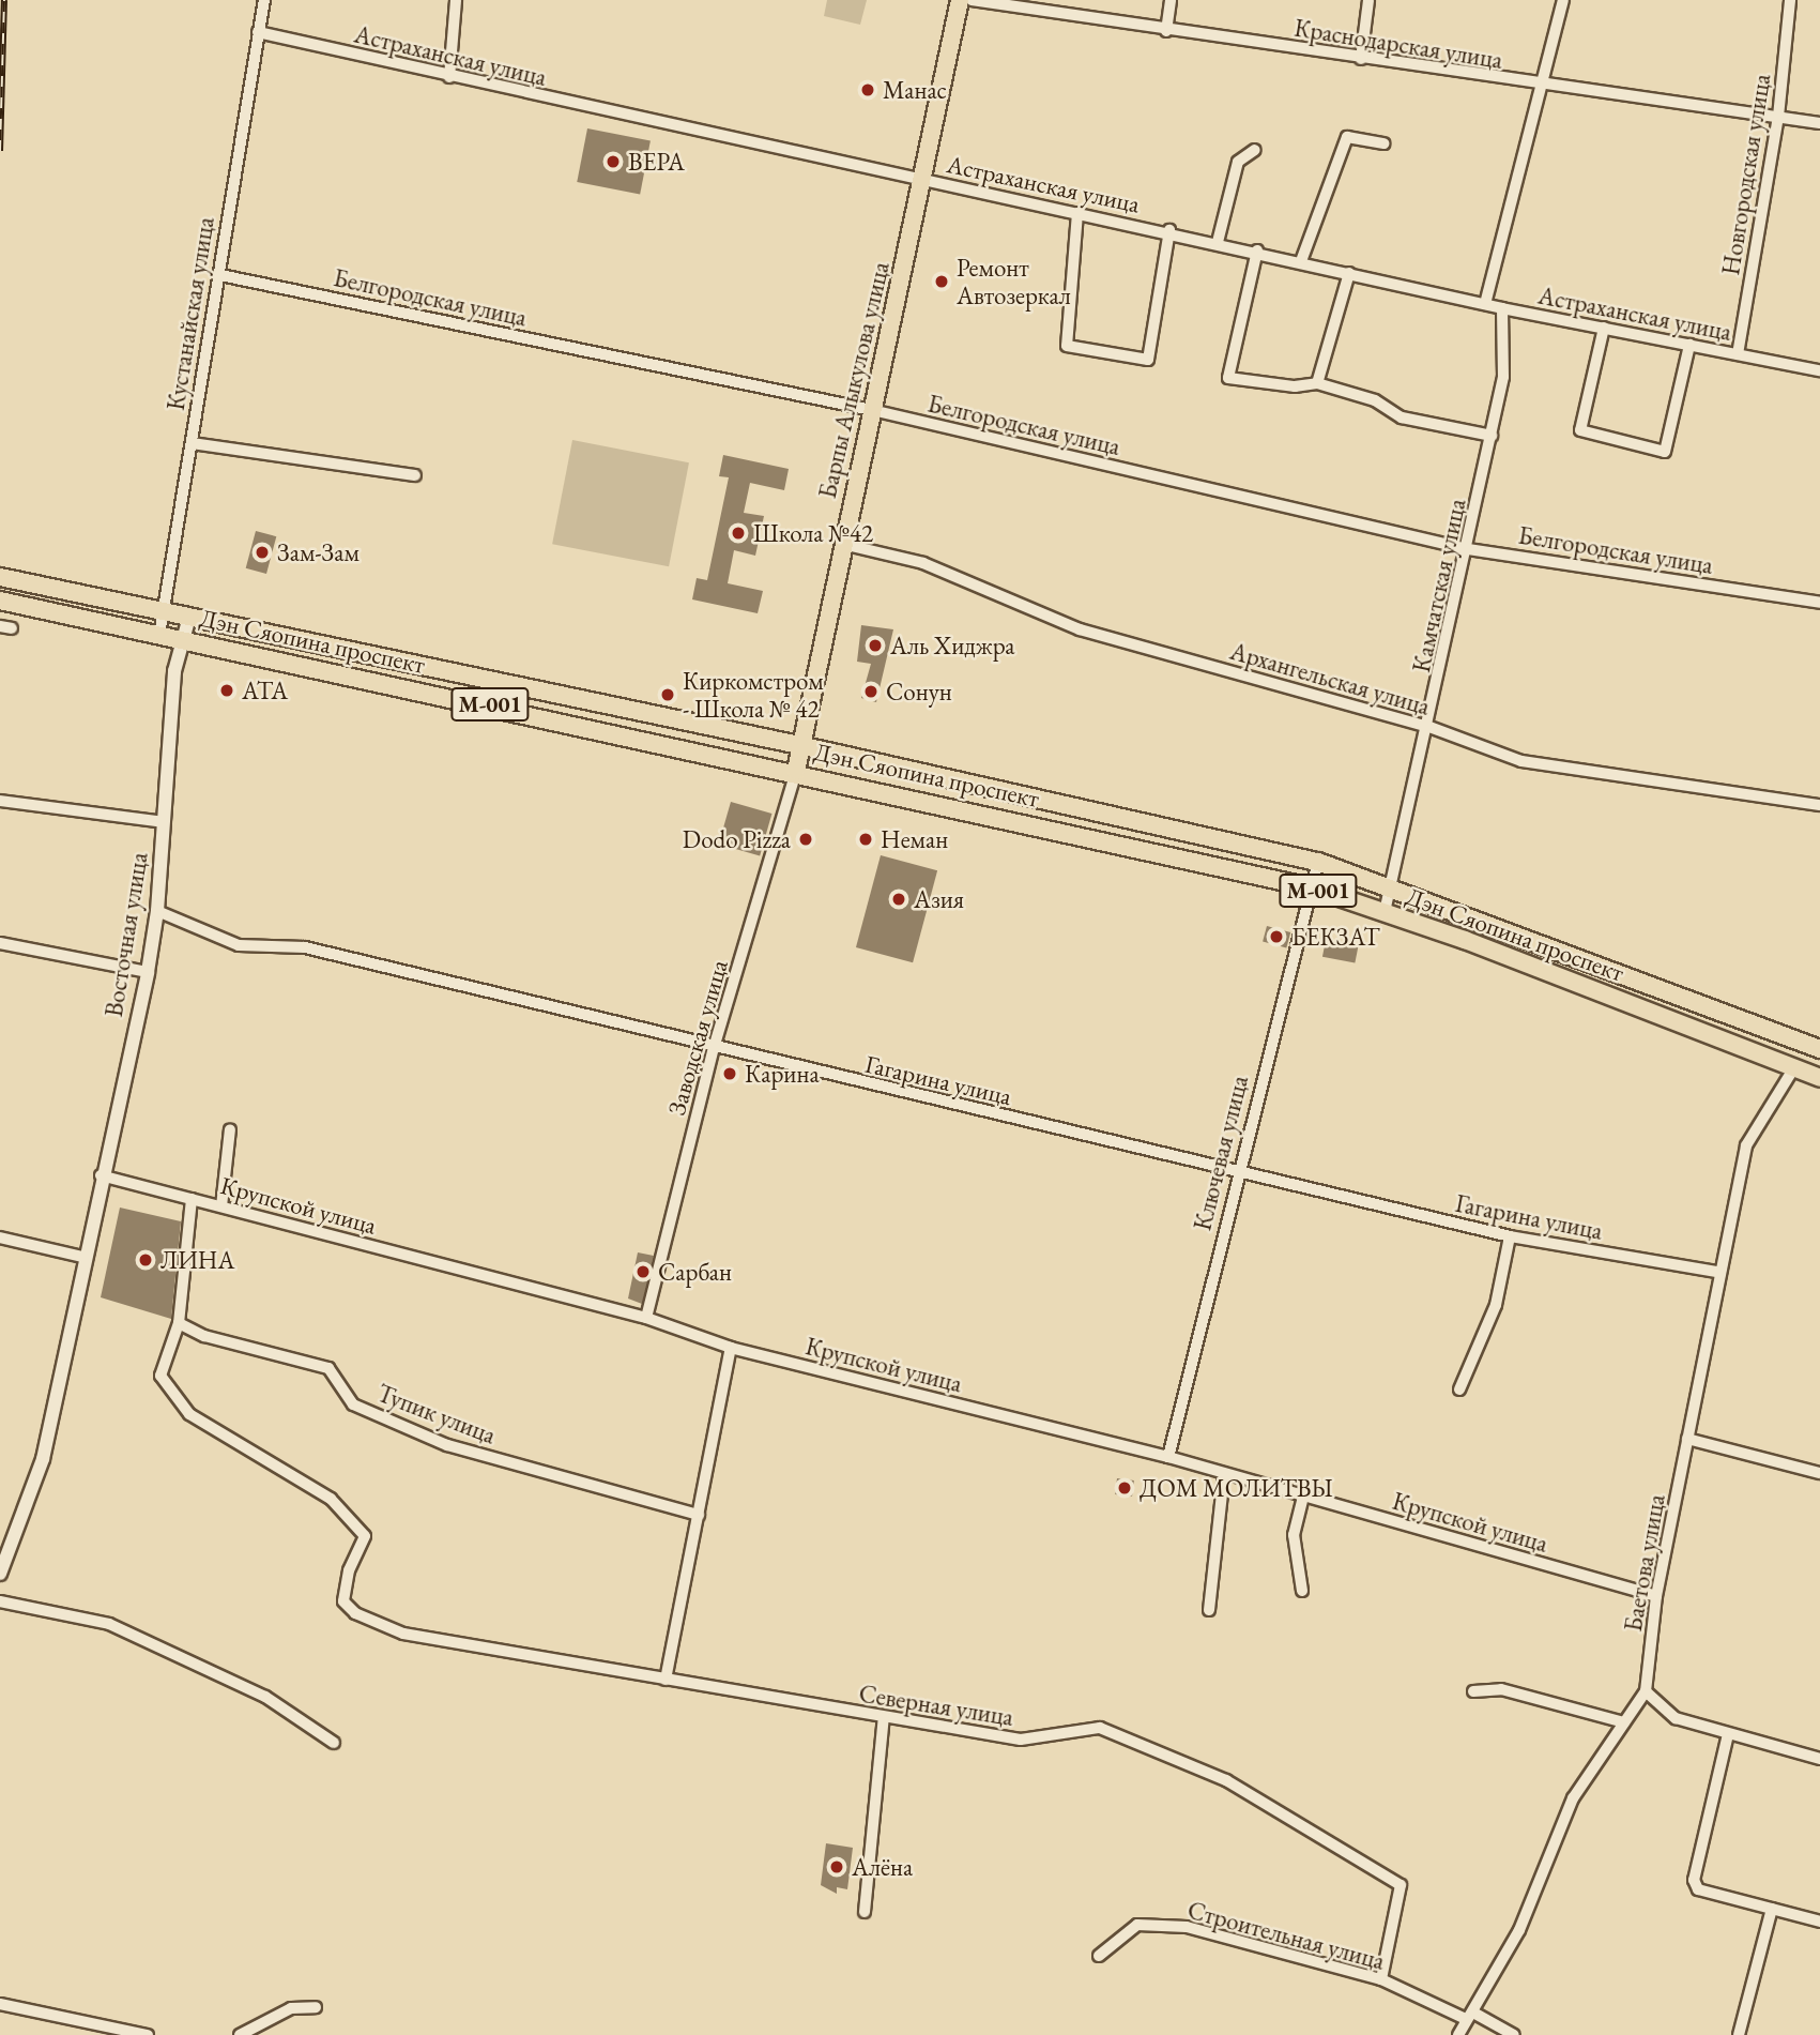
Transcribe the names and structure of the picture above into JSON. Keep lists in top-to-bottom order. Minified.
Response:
{"streets":{"main road":["Барпы Алыкулова улица","Дэн Сяопина проспект","M-001"],"street":["Краснодарская улица","Астраханская улица","Новгородская улица","Белгородская улица","Кустанайская улица","Камчатская улица","Архангельская улица","Восточная улица","Заводская улица","Гагарина улица","Ключевая улица","Крупской улица","Тупик улица","Баетова улица","Северная улица","Строительная улица"]},"crossings":[["Краснодарская улица","Новгородская улица"],["Астраханская улица","Новгородская улица"],["Астраханская улица","Кустанайская улица"],["Астраханская улица","Барпы Алыкулова улица"],["Астраханская улица","Камчатская улица"],["Белгородская улица","Кустанайская улица"],["Белгородская улица","Барпы Алыкулова улица"],["Белгородская улица","Камчатская улица"],["Кустанайская улица","Дэн Сяопина проспект"],["Барпы Алыкулова улица","Дэн Сяопина проспект"],["Барпы Алыкулова улица","Архангельская улица"],["Барпы Алыкулова улица","Заводская улица"],["Камчатская улица","Дэн Сяопина проспект"],["Камчатская улица","Архангельская улица"],["Дэн Сяопина проспект","Восточная улица"],["Дэн Сяопина проспект","Заводская улица"],["Дэн Сяопина проспект","Ключевая улица"],["Дэн Сяопина проспект","Баетова улица"],["Восточная улица","Гагарина улица"],["Восточная улица","Крупской улица"],["Заводская улица","Гагарина улица"],["Заводская улица","Крупской улица"],["Гагарина улица","Ключевая улица"],["Гагарина улица","Баетова улица"],["Ключевая улица","Крупской улица"],["Крупской улица","Баетова улица"],["Тупик улица","Северная улица"],["Баетова улица","Строительная улица"],["Северная улица","Строительная улица"]],"places":["Манас","ВЕРА","Ремонт Автозеркал","Школа №42","Зам-Зам","Аль Хиджра","АТА","Сонун","Киркомстром - Школа № 42","Dodo Pizza","Неман","Азия","БЕКЗАТ","Карина","ЛИНА","Сарбан","ДОМ МОЛИТВЫ","Алёна"]}
